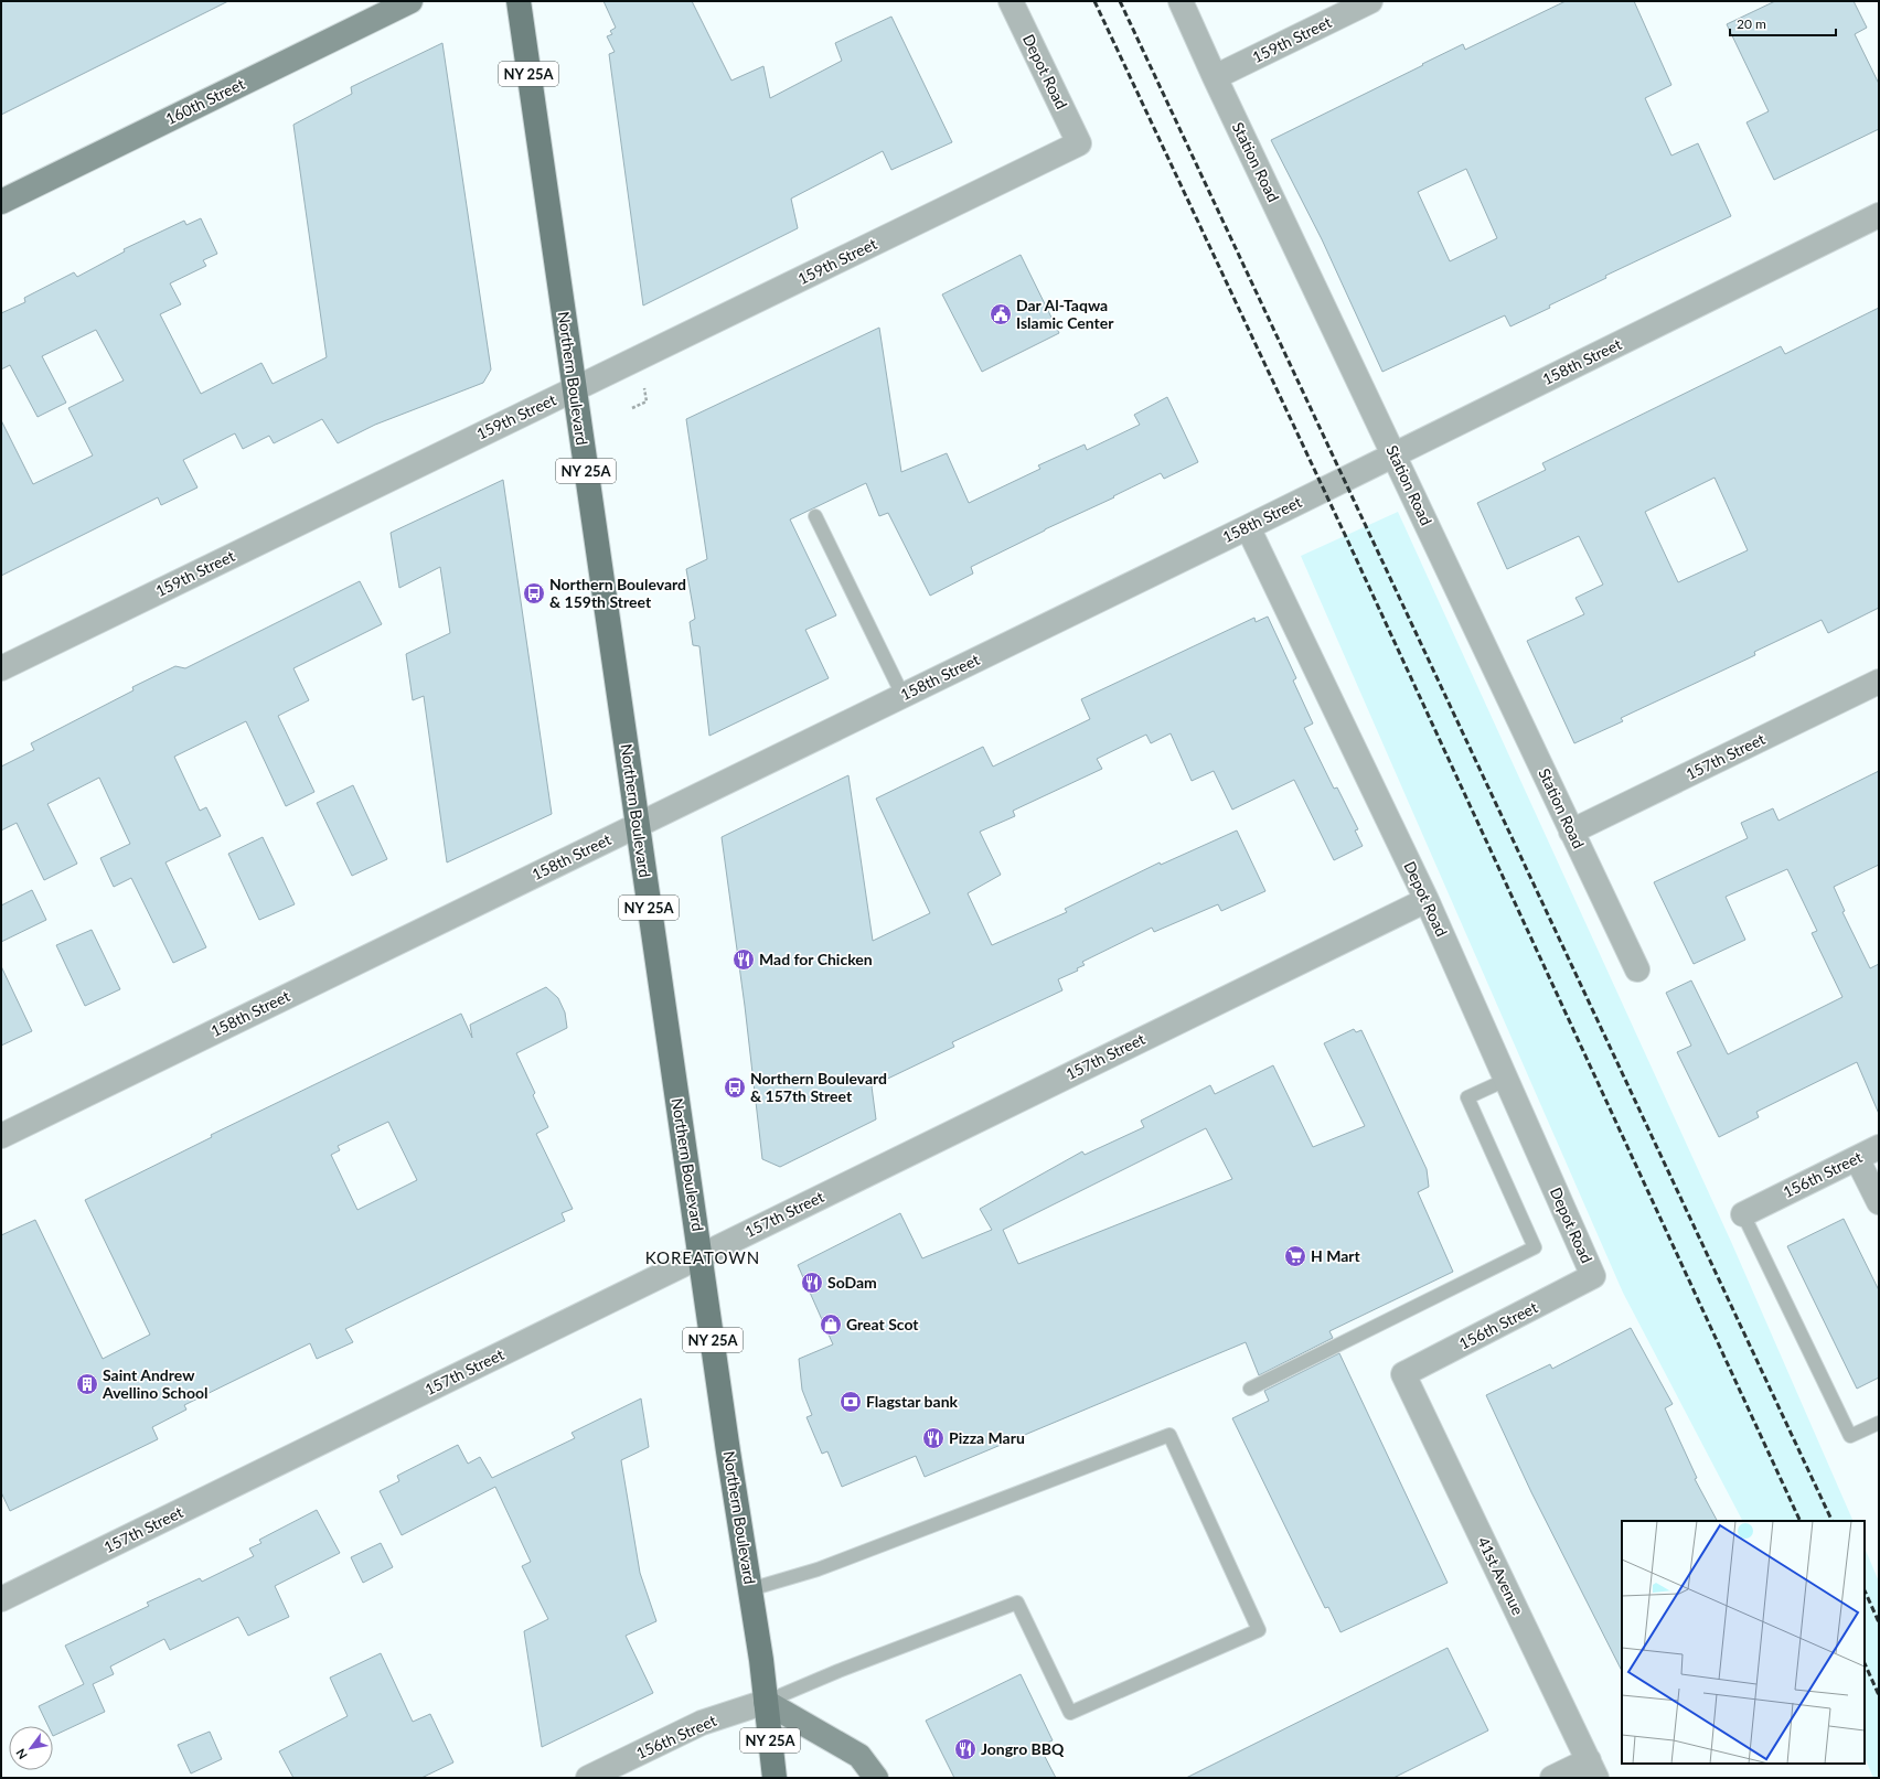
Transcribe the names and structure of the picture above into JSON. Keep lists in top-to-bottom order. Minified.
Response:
{"streets":{"main road":["NY 25A","Northern Boulevard"],"street":["159th Street","Depot Road","160th Street","Station Road","158th Street","157th Street","156th Street","41st Avenue"]},"crossings":[["159th Street","Depot Road"],["159th Street","Station Road"],["159th Street","Northern Boulevard"],["Depot Road","158th Street"],["Depot Road","157th Street"],["Depot Road","156th Street"],["Station Road","158th Street"],["Station Road","157th Street"],["158th Street","Northern Boulevard"],["Northern Boulevard","157th Street"],["Northern Boulevard","156th Street"],["156th Street","41st Avenue"]],"districts":["KOREATOWN"],"places":{"public building":["Dar Al-Taqwa Islamic Center"],"bus stop":["Northern Boulevard & 159th Street","Northern Boulevard & 157th Street"],"restaurant":["Mad for Chicken","SoDam","Pizza Maru","Jongro BBQ"],"supermarket":["H Mart"],"shop":["Great Scot"],"building":["Saint Andrew Avellino School"],"bank":["Flagstar bank"]},"scale_bar":"20 m","north":"bottom left"}
